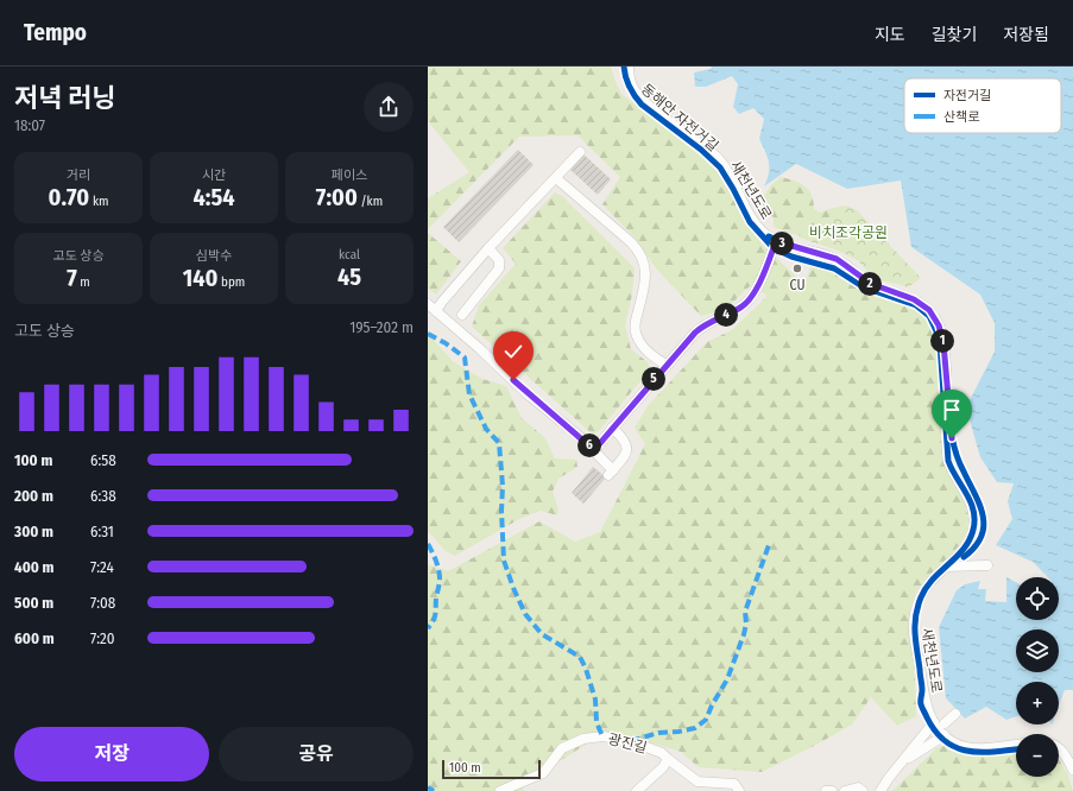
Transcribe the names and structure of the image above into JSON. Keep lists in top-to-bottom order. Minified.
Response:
{"streets":{"street":["새천년도로","광진길"],"cycle path":["동해안 자전거길"]},"parks":["비치조각공원"],"places":["CU"],"legend":["자전거길","산책로"],"scale_bar":"100 m","page":{"header":"Tempo","nav":["지도","길찾기","저장됨"],"heading":["저녁 러닝","18:07"],"stats":[["거리","0.70 km"],["시간","4:54"],["페이스","7:00 /km"],["고도 상승","7 m"],["심박수","140 bpm"],["kcal","45"]],"pins":["3","2","4","1","5","6"],"chart":["고도 상승","195–202 m"],"list":[{"name":"100 m","note":"6:58"},{"name":"200 m","note":"6:38"},{"name":"300 m","note":"6:31"},{"name":"400 m","note":"7:24"},{"name":"500 m","note":"7:08"},{"name":"600 m","note":"7:20"}],"map_buttons":["+","−"],"buttons":["저장","공유"],"scale":"100 m"}}
